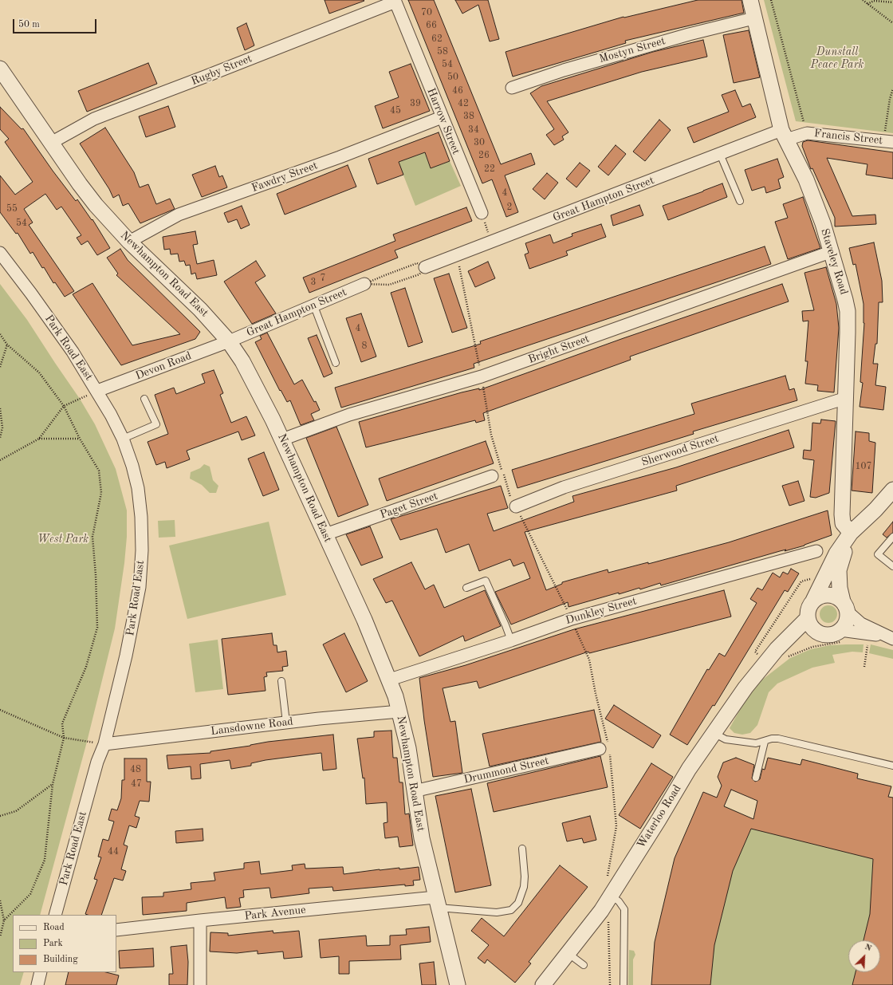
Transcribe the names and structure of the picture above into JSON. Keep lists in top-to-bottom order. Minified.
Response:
{"streets":{"street":["Mostyn Street","Rugby Street","Harrow Street","Francis Street","Fawdry Street","Great Hampton Street","Staveley Road","Newhampton Road East","Park Road East","Bright Street","Devon Road","Sherwood Street","Paget Street","Dunkley Street","Lansdowne Road","Drummond Street","Waterloo Road","Park Avenue"]},"crossings":[["Mostyn Street","Staveley Road"],["Rugby Street","Harrow Street"],["Rugby Street","Newhampton Road East"],["Harrow Street","Fawdry Street"],["Francis Street","Great Hampton Street"],["Francis Street","Staveley Road"],["Fawdry Street","Newhampton Road East"],["Great Hampton Street","Staveley Road"],["Great Hampton Street","Newhampton Road East"],["Great Hampton Street","Devon Road"],["Staveley Road","Bright Street"],["Staveley Road","Sherwood Street"],["Newhampton Road East","Bright Street"],["Newhampton Road East","Devon Road"],["Newhampton Road East","Paget Street"],["Newhampton Road East","Dunkley Street"],["Newhampton Road East","Lansdowne Road"],["Newhampton Road East","Drummond Street"],["Newhampton Road East","Park Avenue"],["Park Road East","Devon Road"],["Park Road East","Lansdowne Road"]],"parks":["Dunstall Peace Park","West Park"],"house_numbers":["70","66","62","58","54","50","46","39","42","45","38","34","30","26","22","4","2","55","54","7","3","4","8","107","48","47","44"],"legend":["Road","Park","Building"],"scale_bar":"50 m","north":"top right"}
